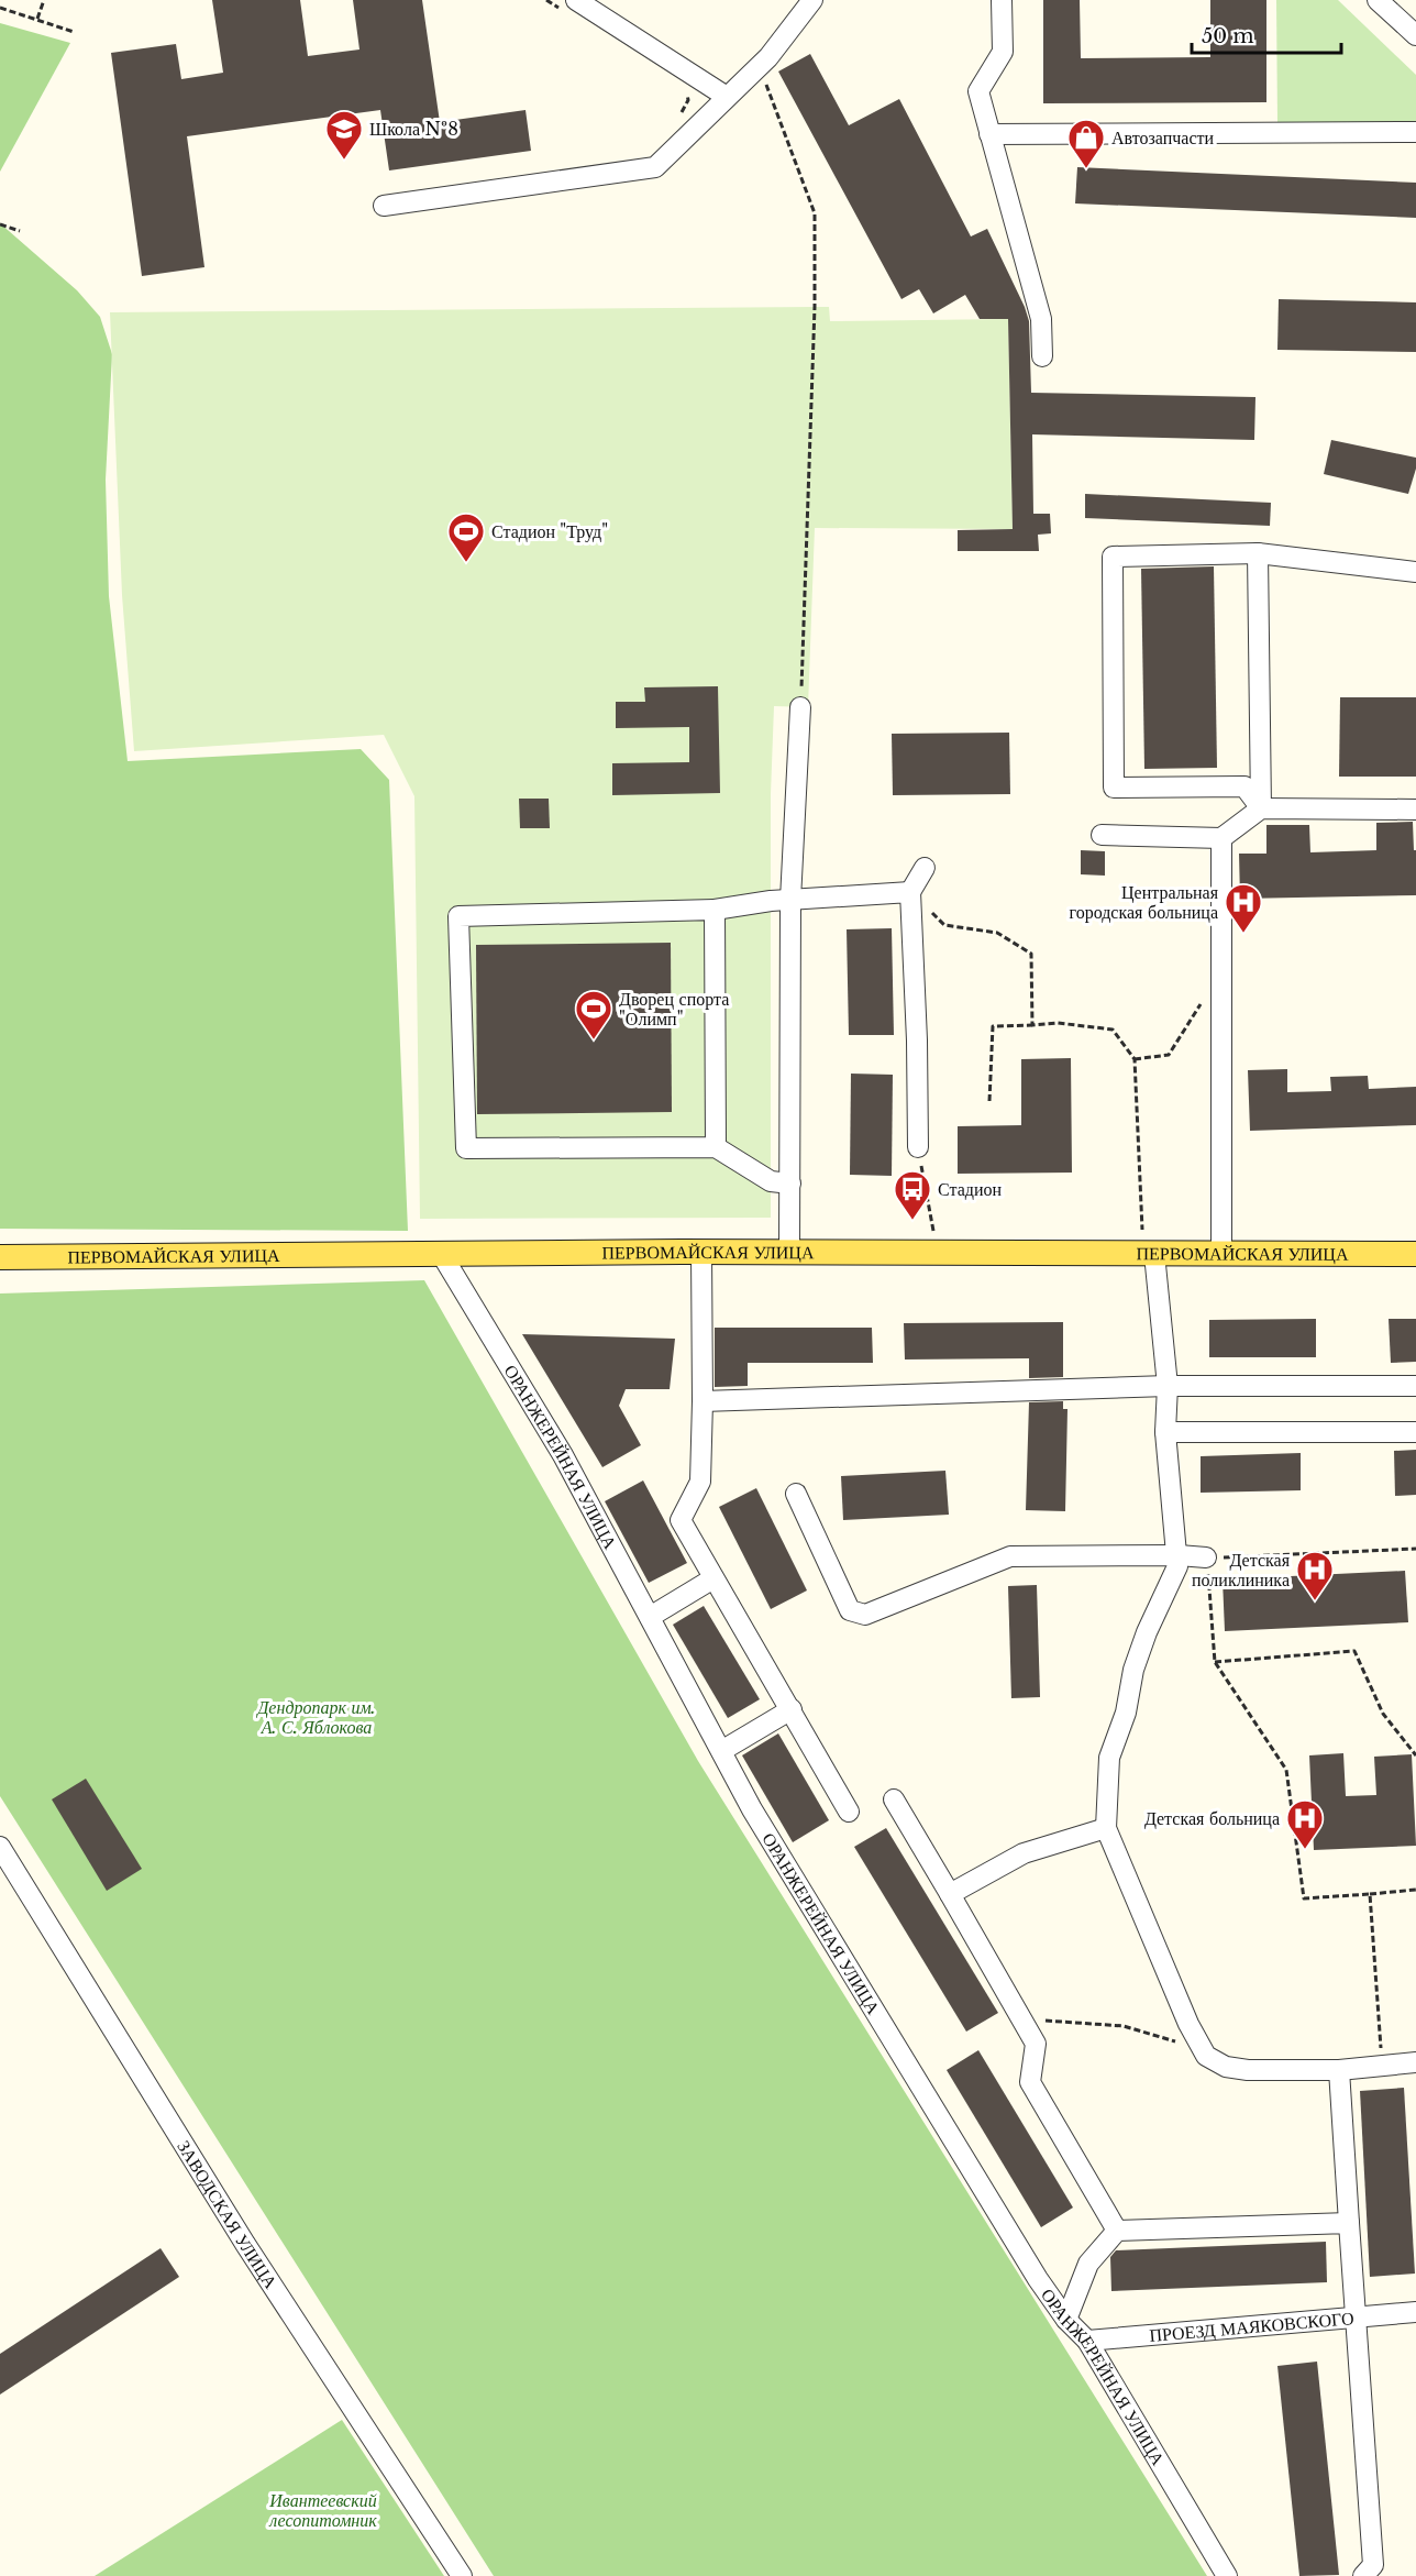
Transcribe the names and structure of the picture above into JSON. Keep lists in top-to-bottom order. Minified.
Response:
{"streets":{"main road":["ПЕРВОМАЙСКАЯ УЛИЦА"],"street":["ОРАНЖЕРЕЙНАЯ УЛИЦА","ЗАВОДСКАЯ УЛИЦА","ПРОЕЗД МАЯКОВСКОГО"]},"crossings":[["ПЕРВОМАЙСКАЯ УЛИЦА","ОРАНЖЕРЕЙНАЯ УЛИЦА"],["ОРАНЖЕРЕЙНАЯ УЛИЦА","ПРОЕЗД МАЯКОВСКОГО"]],"parks":["Дендропарк им. А. С. Яблокова","Ивантеевский лесопитомник"],"places":{"school or university":["Школа №8"],"shop":["Автозапчасти"],"sports":["Стадион \"Труд\"","Дворец спорта \"Олимп\""],"hospital":["Центральная городская больница","Детская поликлиника","Детская больница"],"bus stop":["Стадион"]},"scale_bar":"50 m"}
